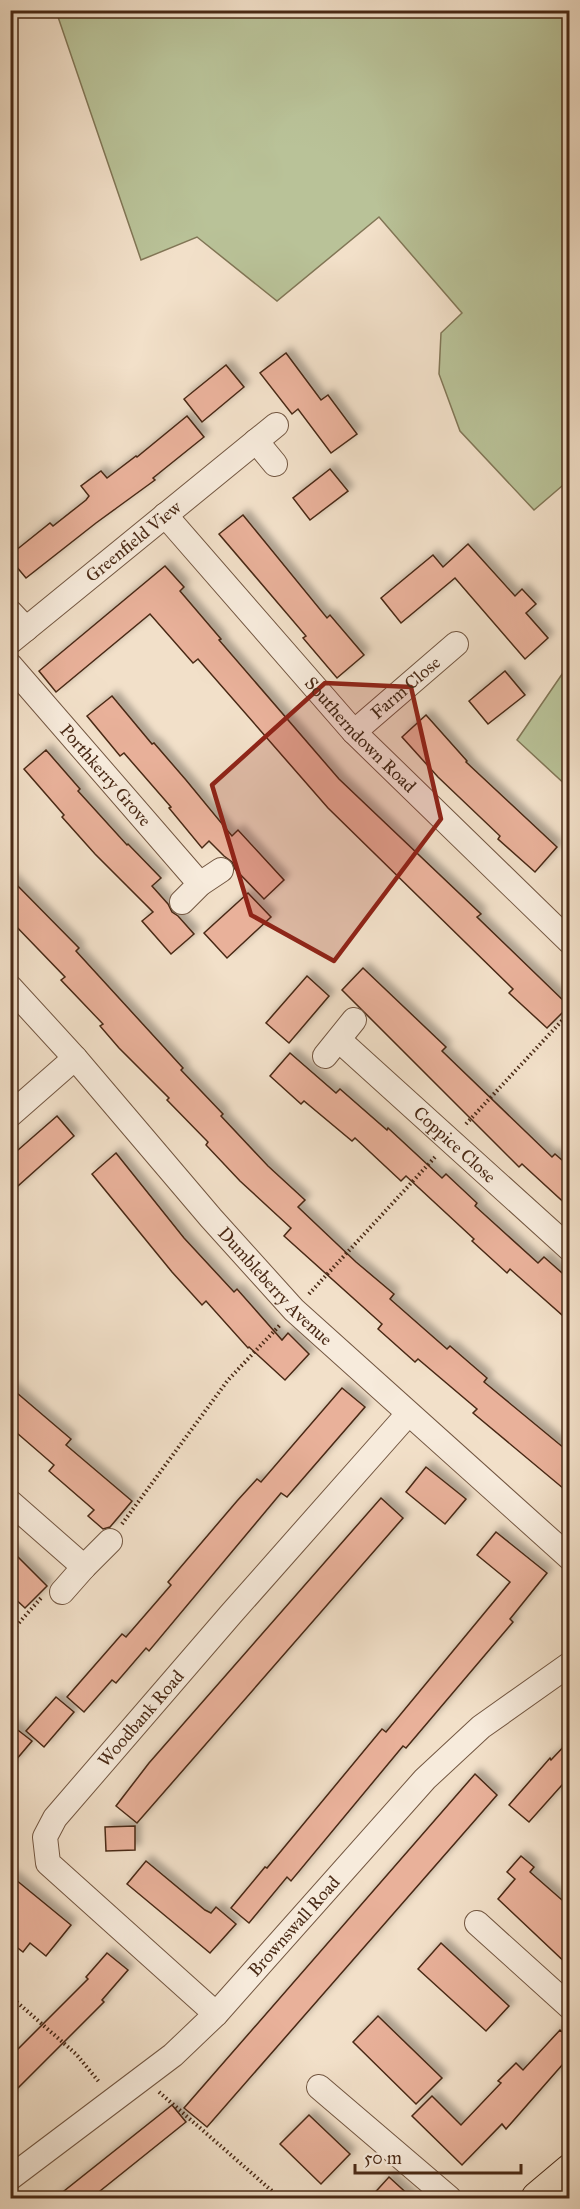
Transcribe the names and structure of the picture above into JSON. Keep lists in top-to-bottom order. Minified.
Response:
{"streets":{"street":["Greenfield View","Farm Close","Southerndown Road","Porthkerry Grove","Coppice Close","Dumbleberry Avenue","Woodbank Road","Brownswall Road"]},"crossings":[["Greenfield View","Southerndown Road"],["Farm Close","Southerndown Road"],["Dumbleberry Avenue","Woodbank Road"],["Woodbank Road","Brownswall Road"]],"scale_bar":"50 m"}
